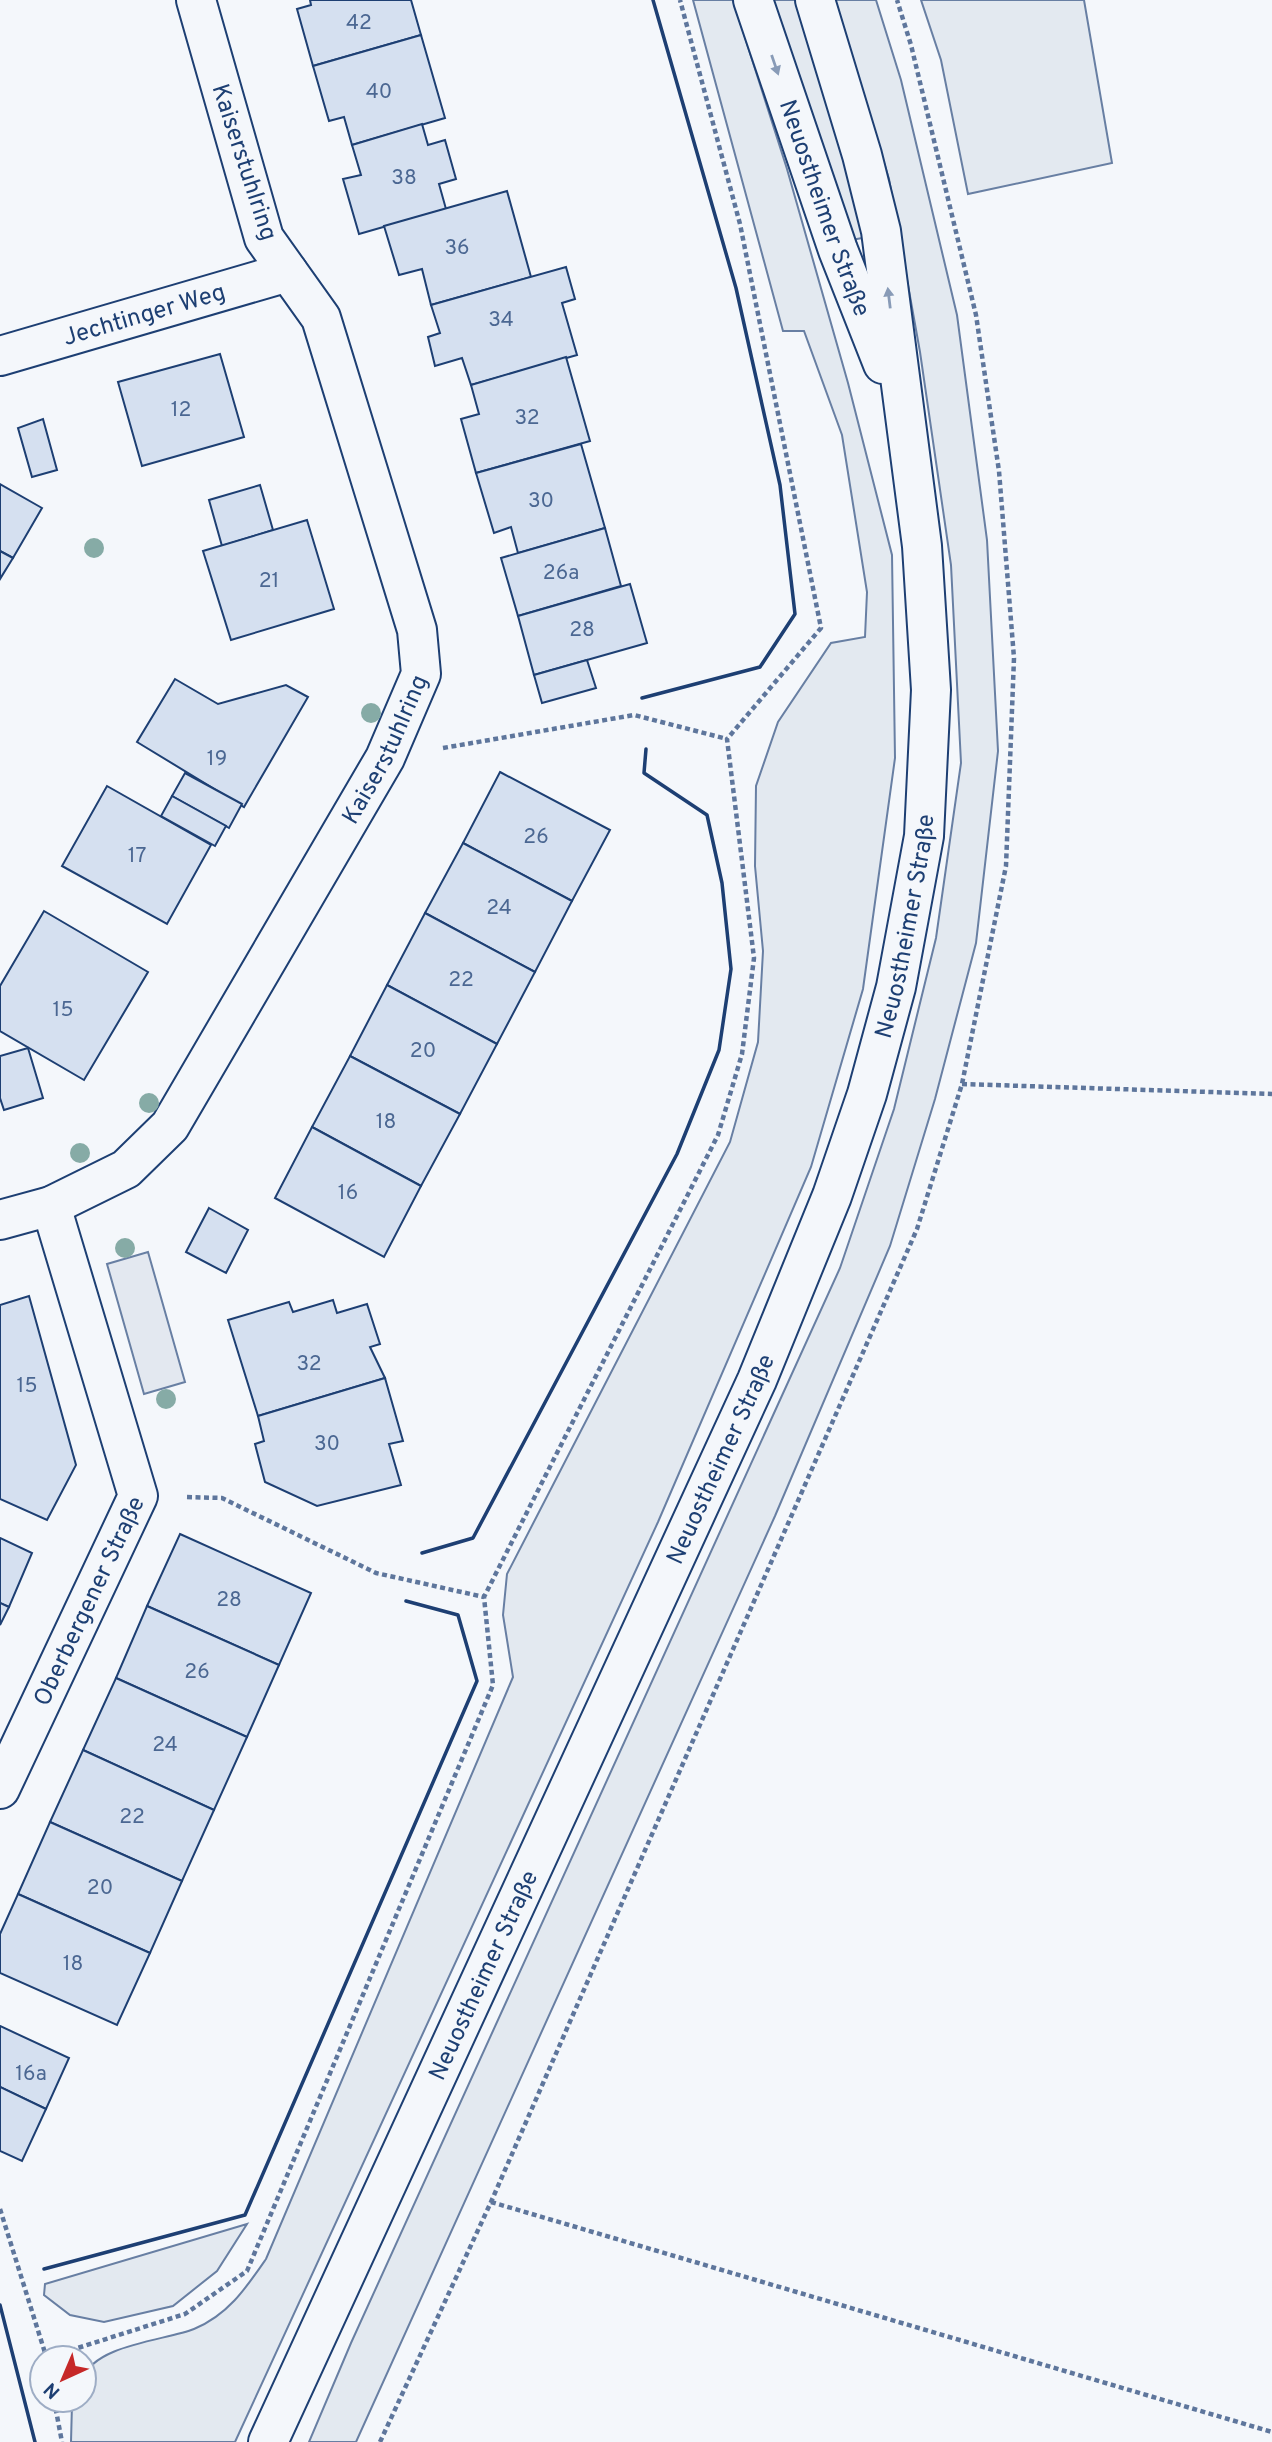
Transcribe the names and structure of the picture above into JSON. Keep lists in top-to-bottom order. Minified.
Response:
{"streets":{"main road":["Kaiserstuhlring","Neuostheimer Straße","Jechtinger Weg","Oberbergener Straße"]},"crossings":[["Kaiserstuhlring","Jechtinger Weg"],["Kaiserstuhlring","Oberbergener Straße"]],"house_numbers":["42","40","38","36","34","12","32","30","26a","21","28","19","26","17","24","22","15","20","18","16","32","15","30","28","26","24","22","20","18","16a"],"north":"bottom left"}
